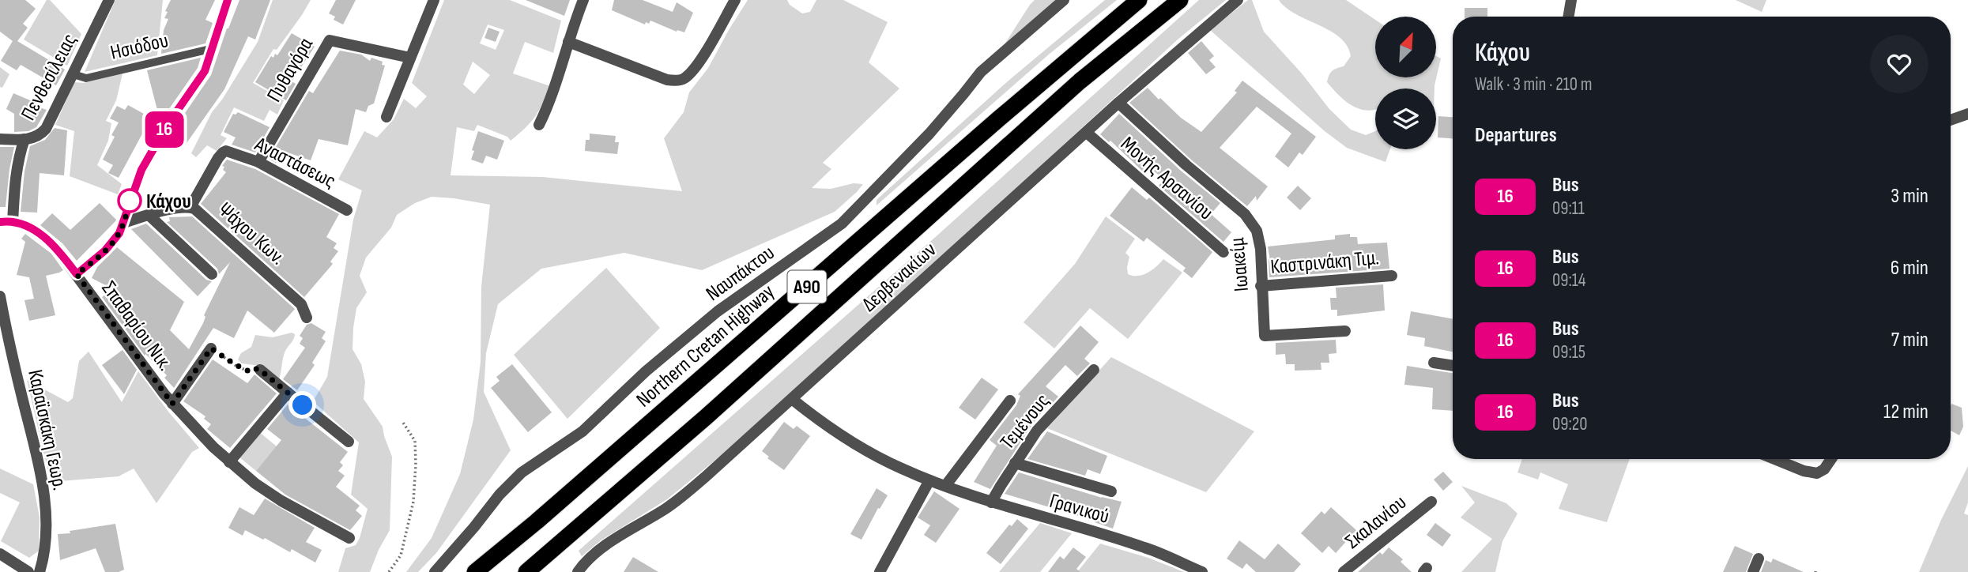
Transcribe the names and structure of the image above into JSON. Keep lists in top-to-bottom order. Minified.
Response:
{"streets":{"highway":["Α90","Northern Cretan Highway"],"street":["Πυθαγόρα","Πενθεσίλειας","Αναστάσεως","Μονής Αρσανίου","Ψάχου Κων.","Καστρινάκη Τιμ.","Ιωακείμ","Ναυπάκτου","Δερβενακίων","Σπαθαρίου Νικ.","Τεμένους","Καραϊσκάκη Γεωρ.","Γρανικού","Σκαλανίου"],"lane":["Ησιόδου"]},"crossings":[["Ησιόδου","Πενθεσίλειας"],["Πυθαγόρα","Αναστάσεως"],["Αναστάσεως","Ψάχου Κων."],["Μονής Αρσανίου","Δερβενακίων"],["Καστρινάκη Τιμ.","Ιωακείμ"],["Ιωακείμ","Δερβενακίων"],["Δερβενακίων","Γρανικού"],["Τεμένους","Γρανικού"]],"places":["Κάχου"],"lines":["bus line 16"],"north":"top right","page":{"on_map":"16","heading":[["Κάχου","Walk · 3 min · 210 m"],"Departures"],"list":[{"mark":"16","name":"Bus","note":"09:11","value":"3 min"},{"mark":"16","name":"Bus","note":"09:14","value":"6 min"},{"mark":"16","name":"Bus","note":"09:15","value":"7 min"},{"mark":"16","name":"Bus","note":"09:20","value":"12 min"}]}}
